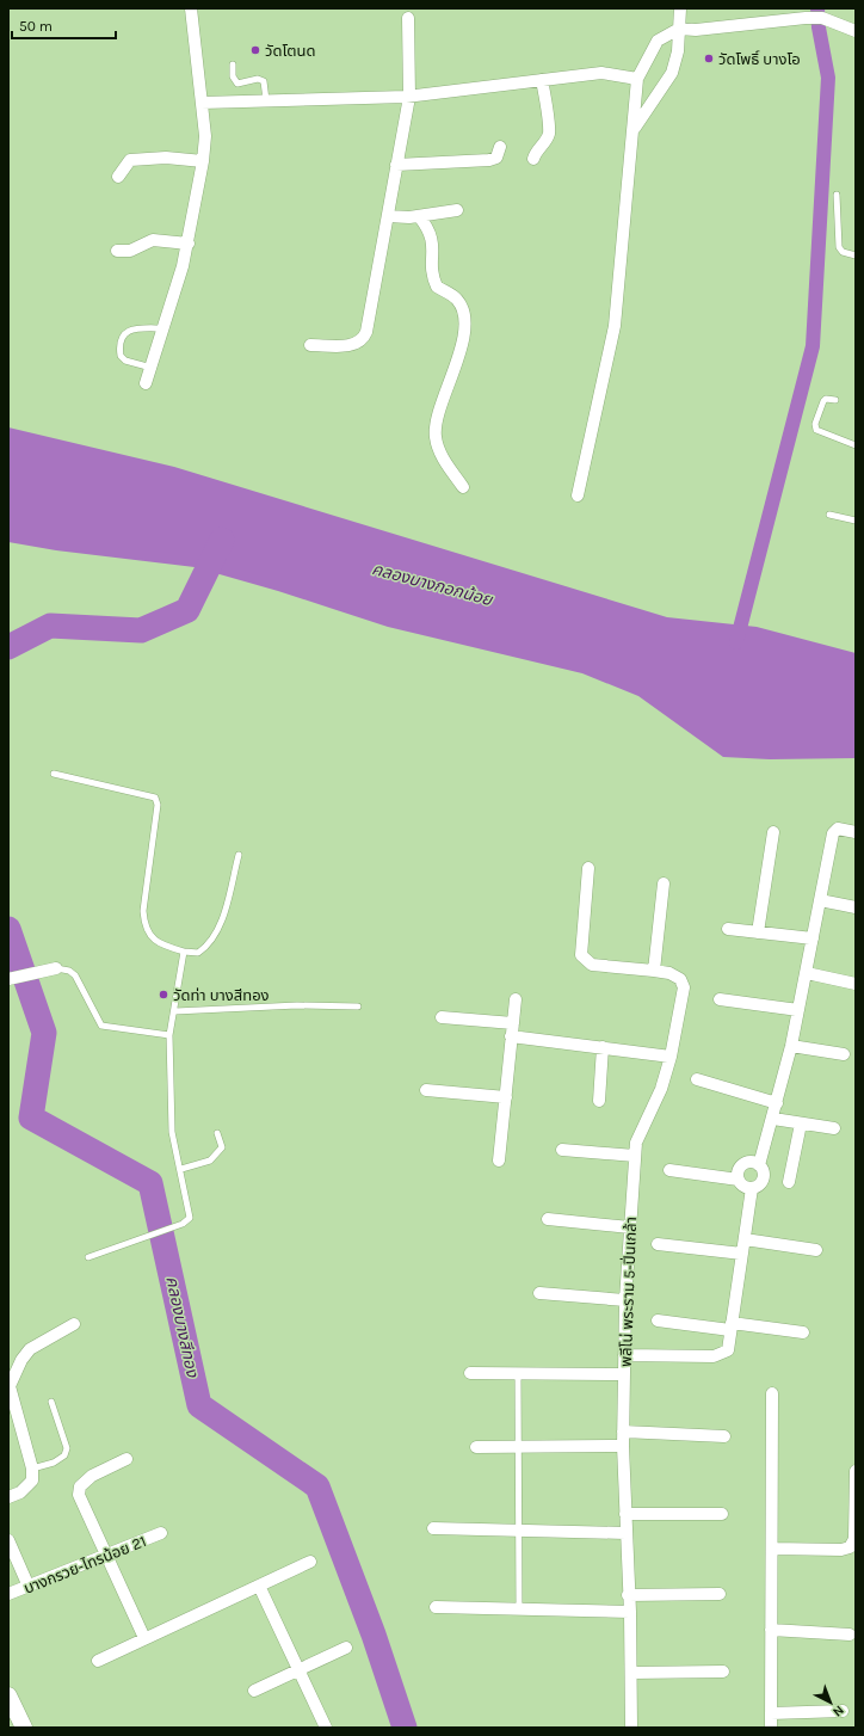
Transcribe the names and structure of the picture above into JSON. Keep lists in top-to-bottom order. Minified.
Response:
{"streets":{"street":["พลีโน่ พระราม 5-ปิ่นเกล้า","บางกรวย-ไทรน้อย 21"]},"water":["คลองบางกอกน้อย","คลองบางสีทอง"],"places":["วัดโตนด","วัดโพธิ์ บางโอ","วัดท่า บางสีทอง"],"scale_bar":"50 m","north":"bottom right"}
